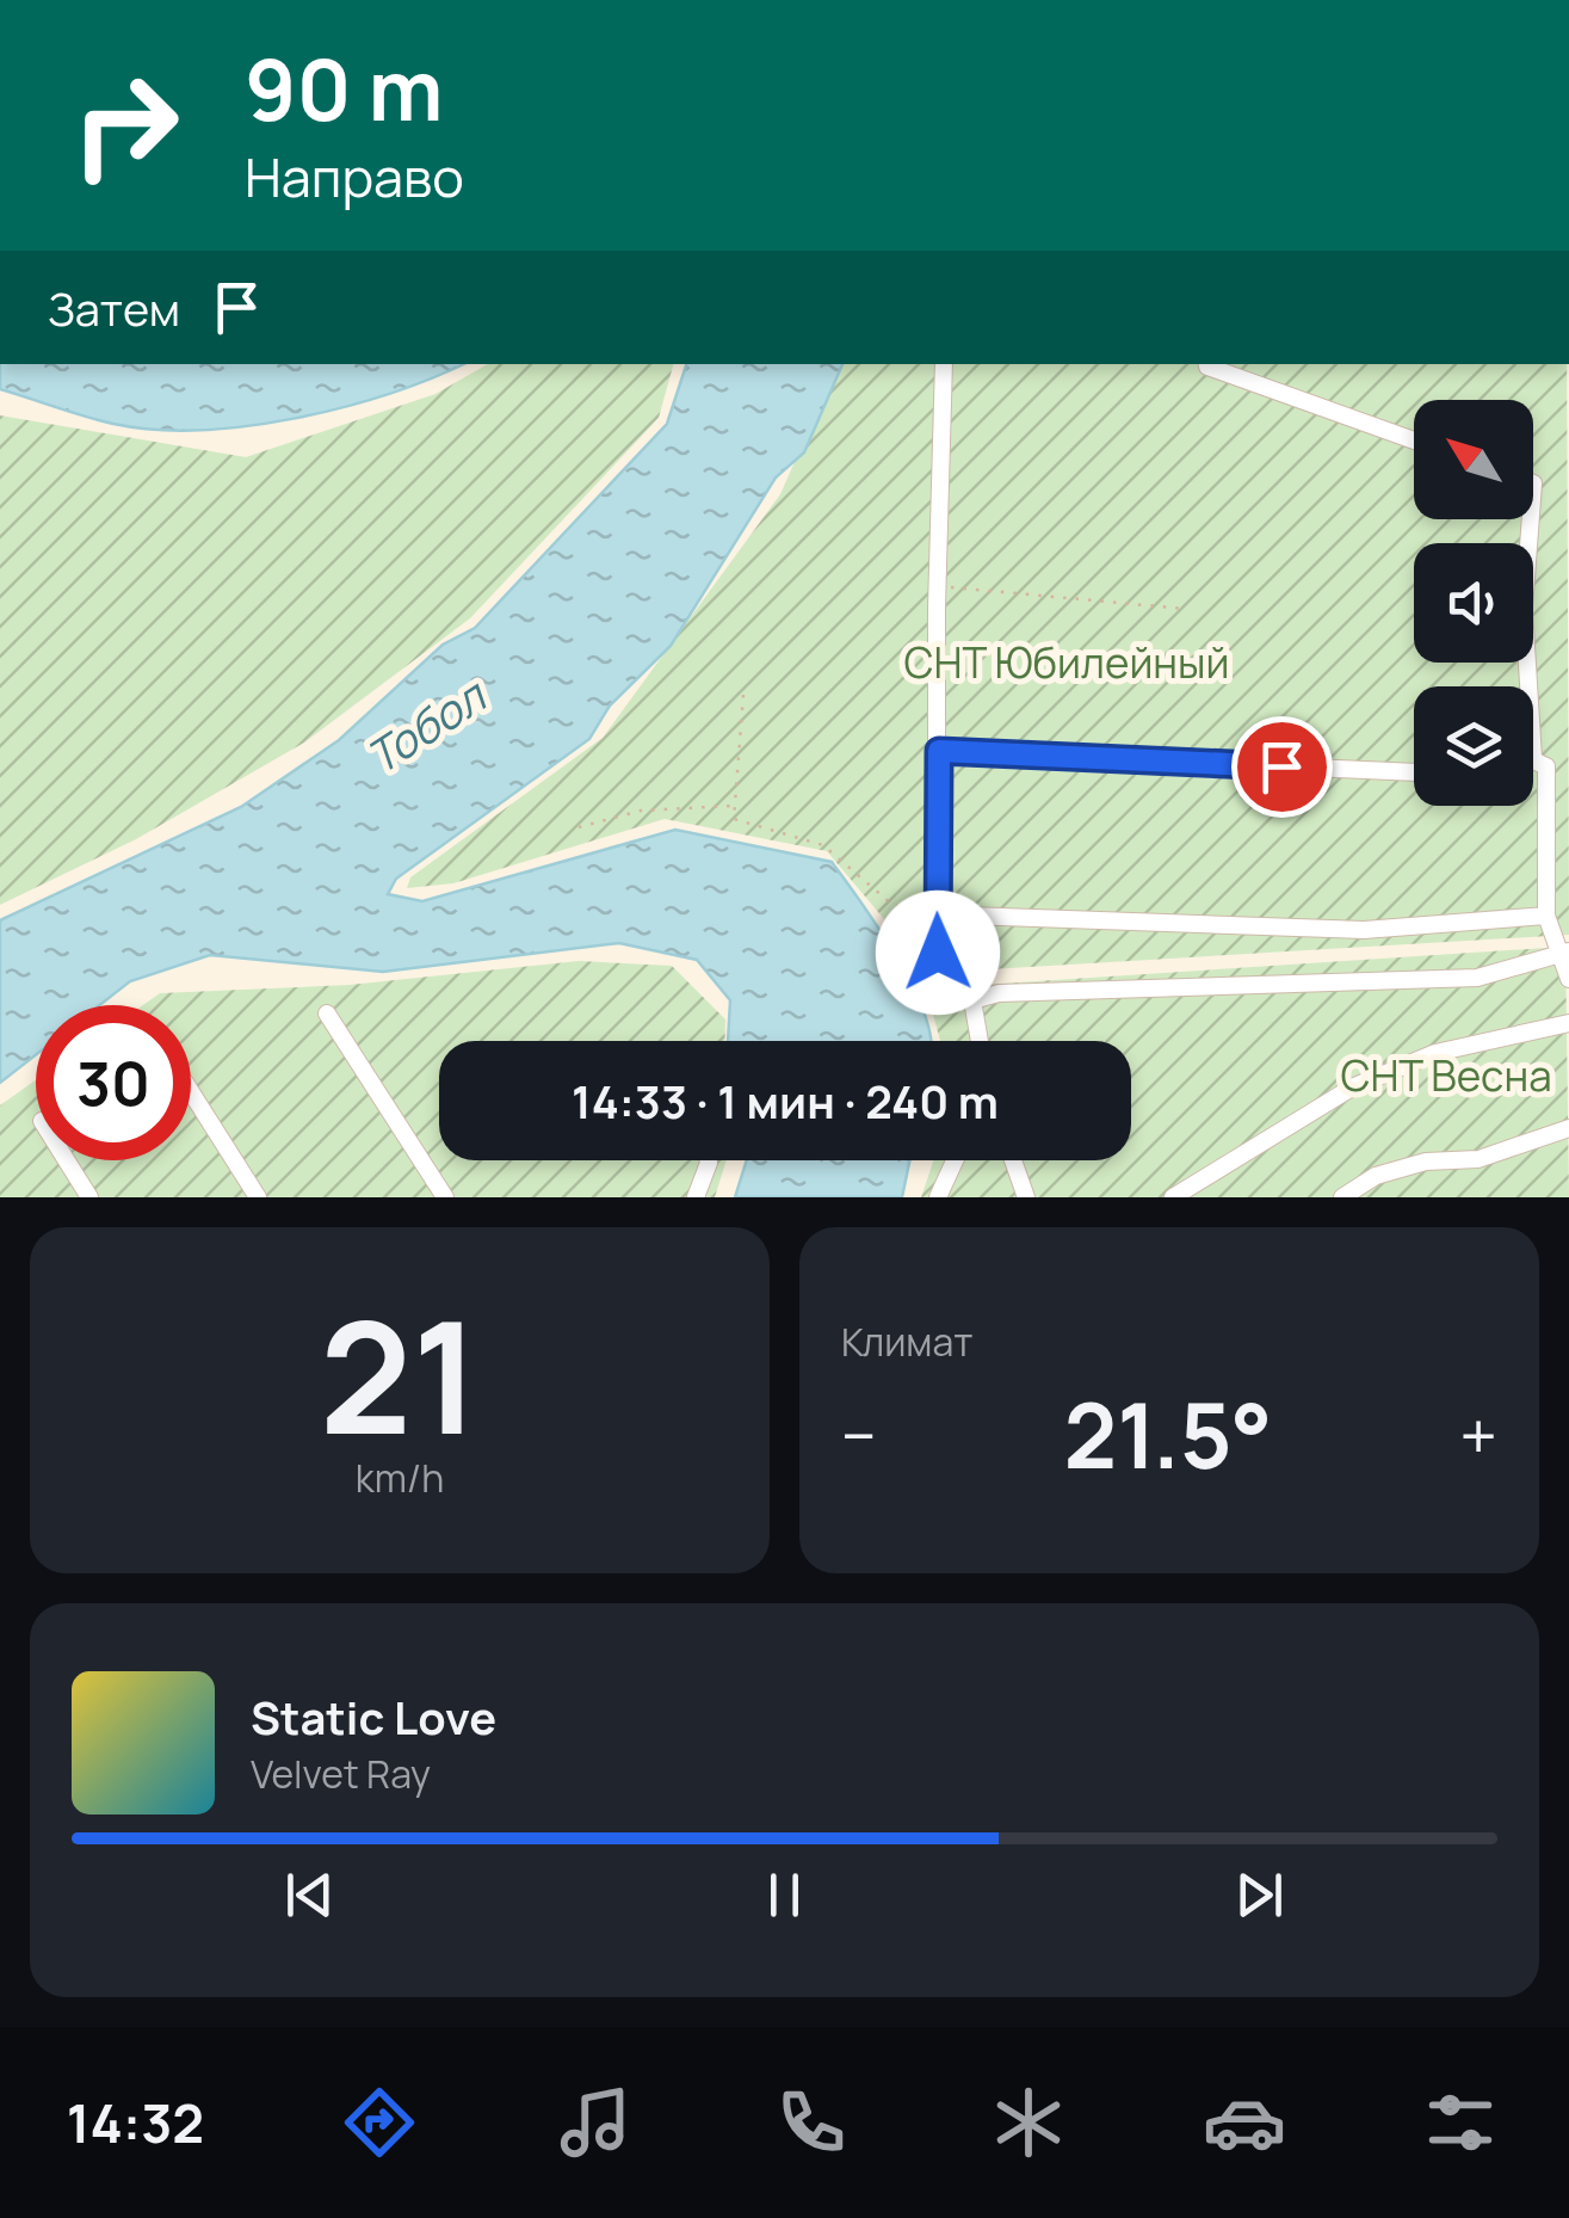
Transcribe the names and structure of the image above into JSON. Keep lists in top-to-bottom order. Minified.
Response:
{"water":["Тобол"],"parks":["СНТ Юбилейный","СНТ Весна"],"north":"top left","page":{"turn":["90 m","Направо"],"then":"Затем","limit":"30","trip":"14:33 · 1 мин · 240 m","tile":[["21","km/h"],"Климат"],"heat":["−","21.5°","+"],"song":["Static Love","Velvet Ray"],"tabs":"14:32"}}
